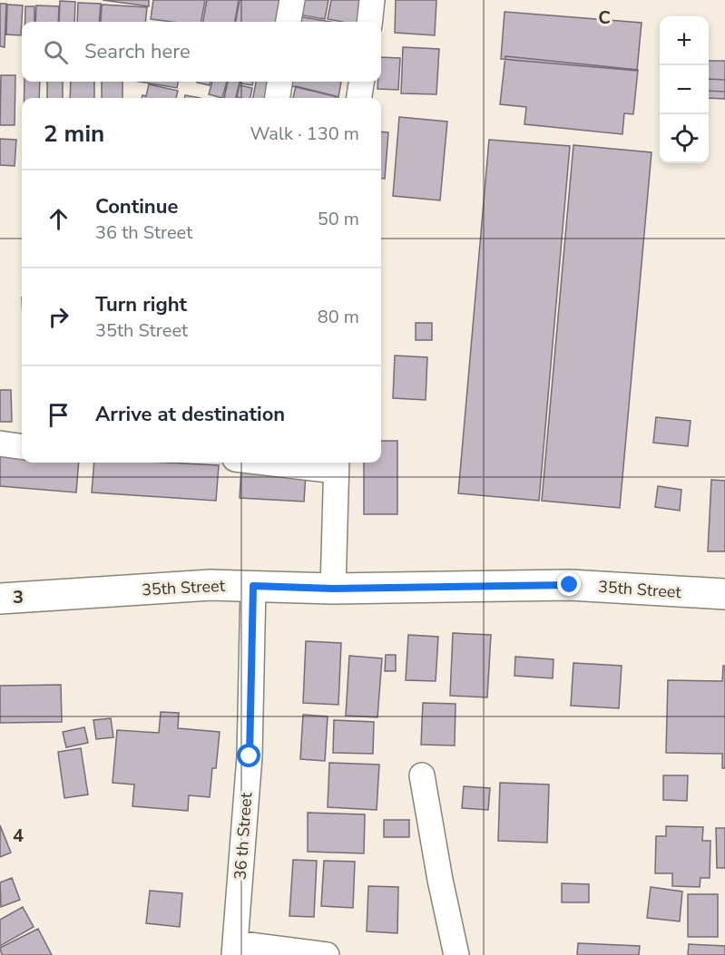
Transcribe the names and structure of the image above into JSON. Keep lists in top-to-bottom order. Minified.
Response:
{"streets":{"main road":["35th Street"],"street":["36 th Street"]},"crossings":[["35th Street","36 th Street"]],"page":{"map_buttons":["+","−"],"search":"Search here","heading":["2 min","Walk · 130 m"],"list":[["Continue","36 th Street","50 m"],["Turn right","35th Street","80 m"],"Arrive at destination"]},"grid":{"columns":["C"],"rows":["3","4"]}}
